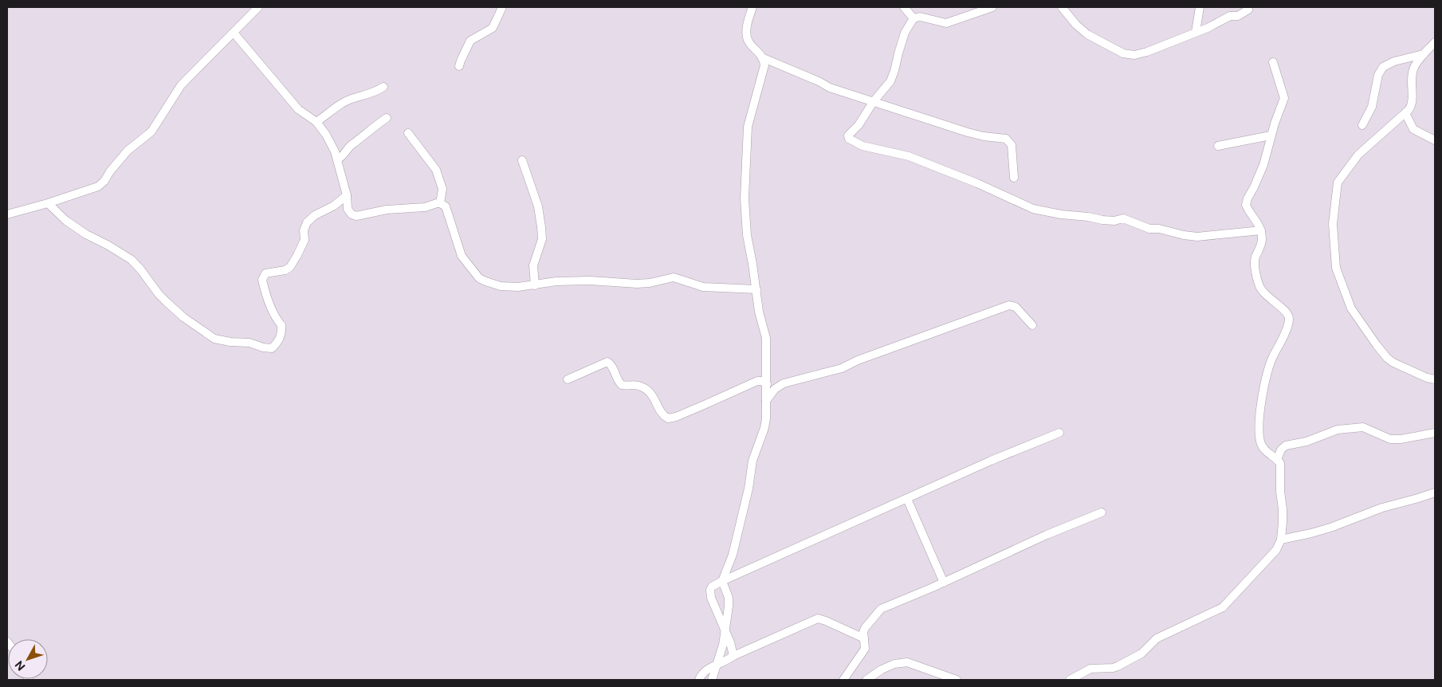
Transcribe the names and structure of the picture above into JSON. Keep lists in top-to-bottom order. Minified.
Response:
{"north":"bottom left"}
